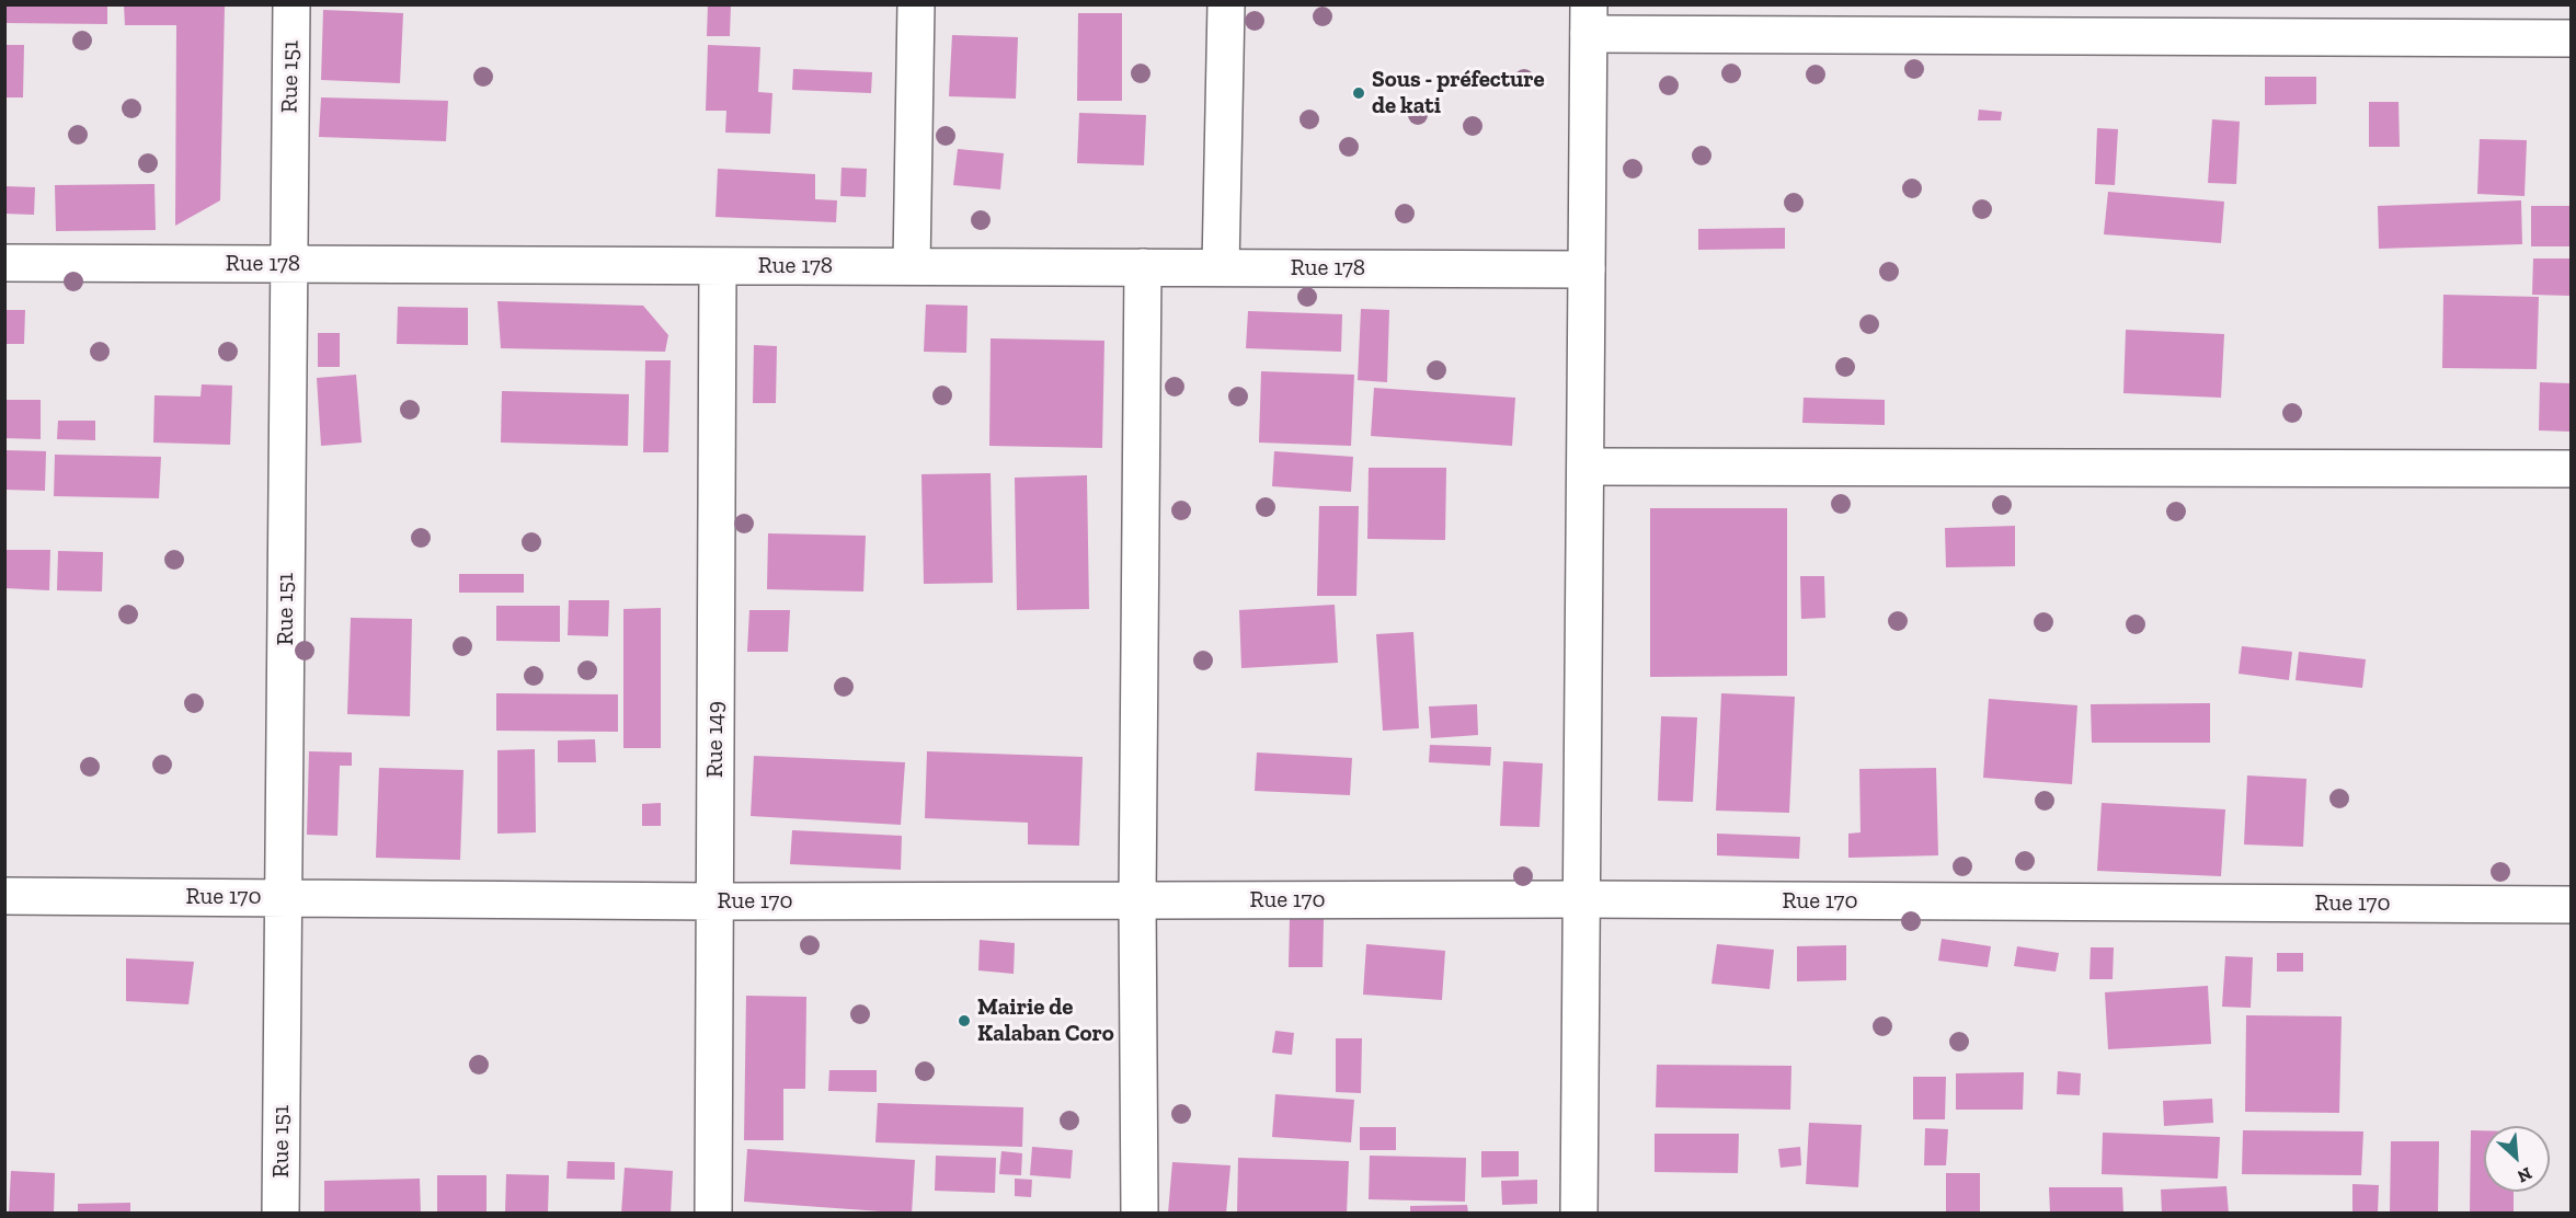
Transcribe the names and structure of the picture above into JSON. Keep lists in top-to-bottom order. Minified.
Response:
{"streets":{"street":["Rue 151","Rue 178","Rue 149","Rue 170"]},"crossings":[["Rue 151","Rue 178"],["Rue 151","Rue 170"],["Rue 178","Rue 149"],["Rue 149","Rue 170"]],"places":["Sous - préfecture de kati","Mairie de Kalaban Coro"],"north":"bottom right"}
